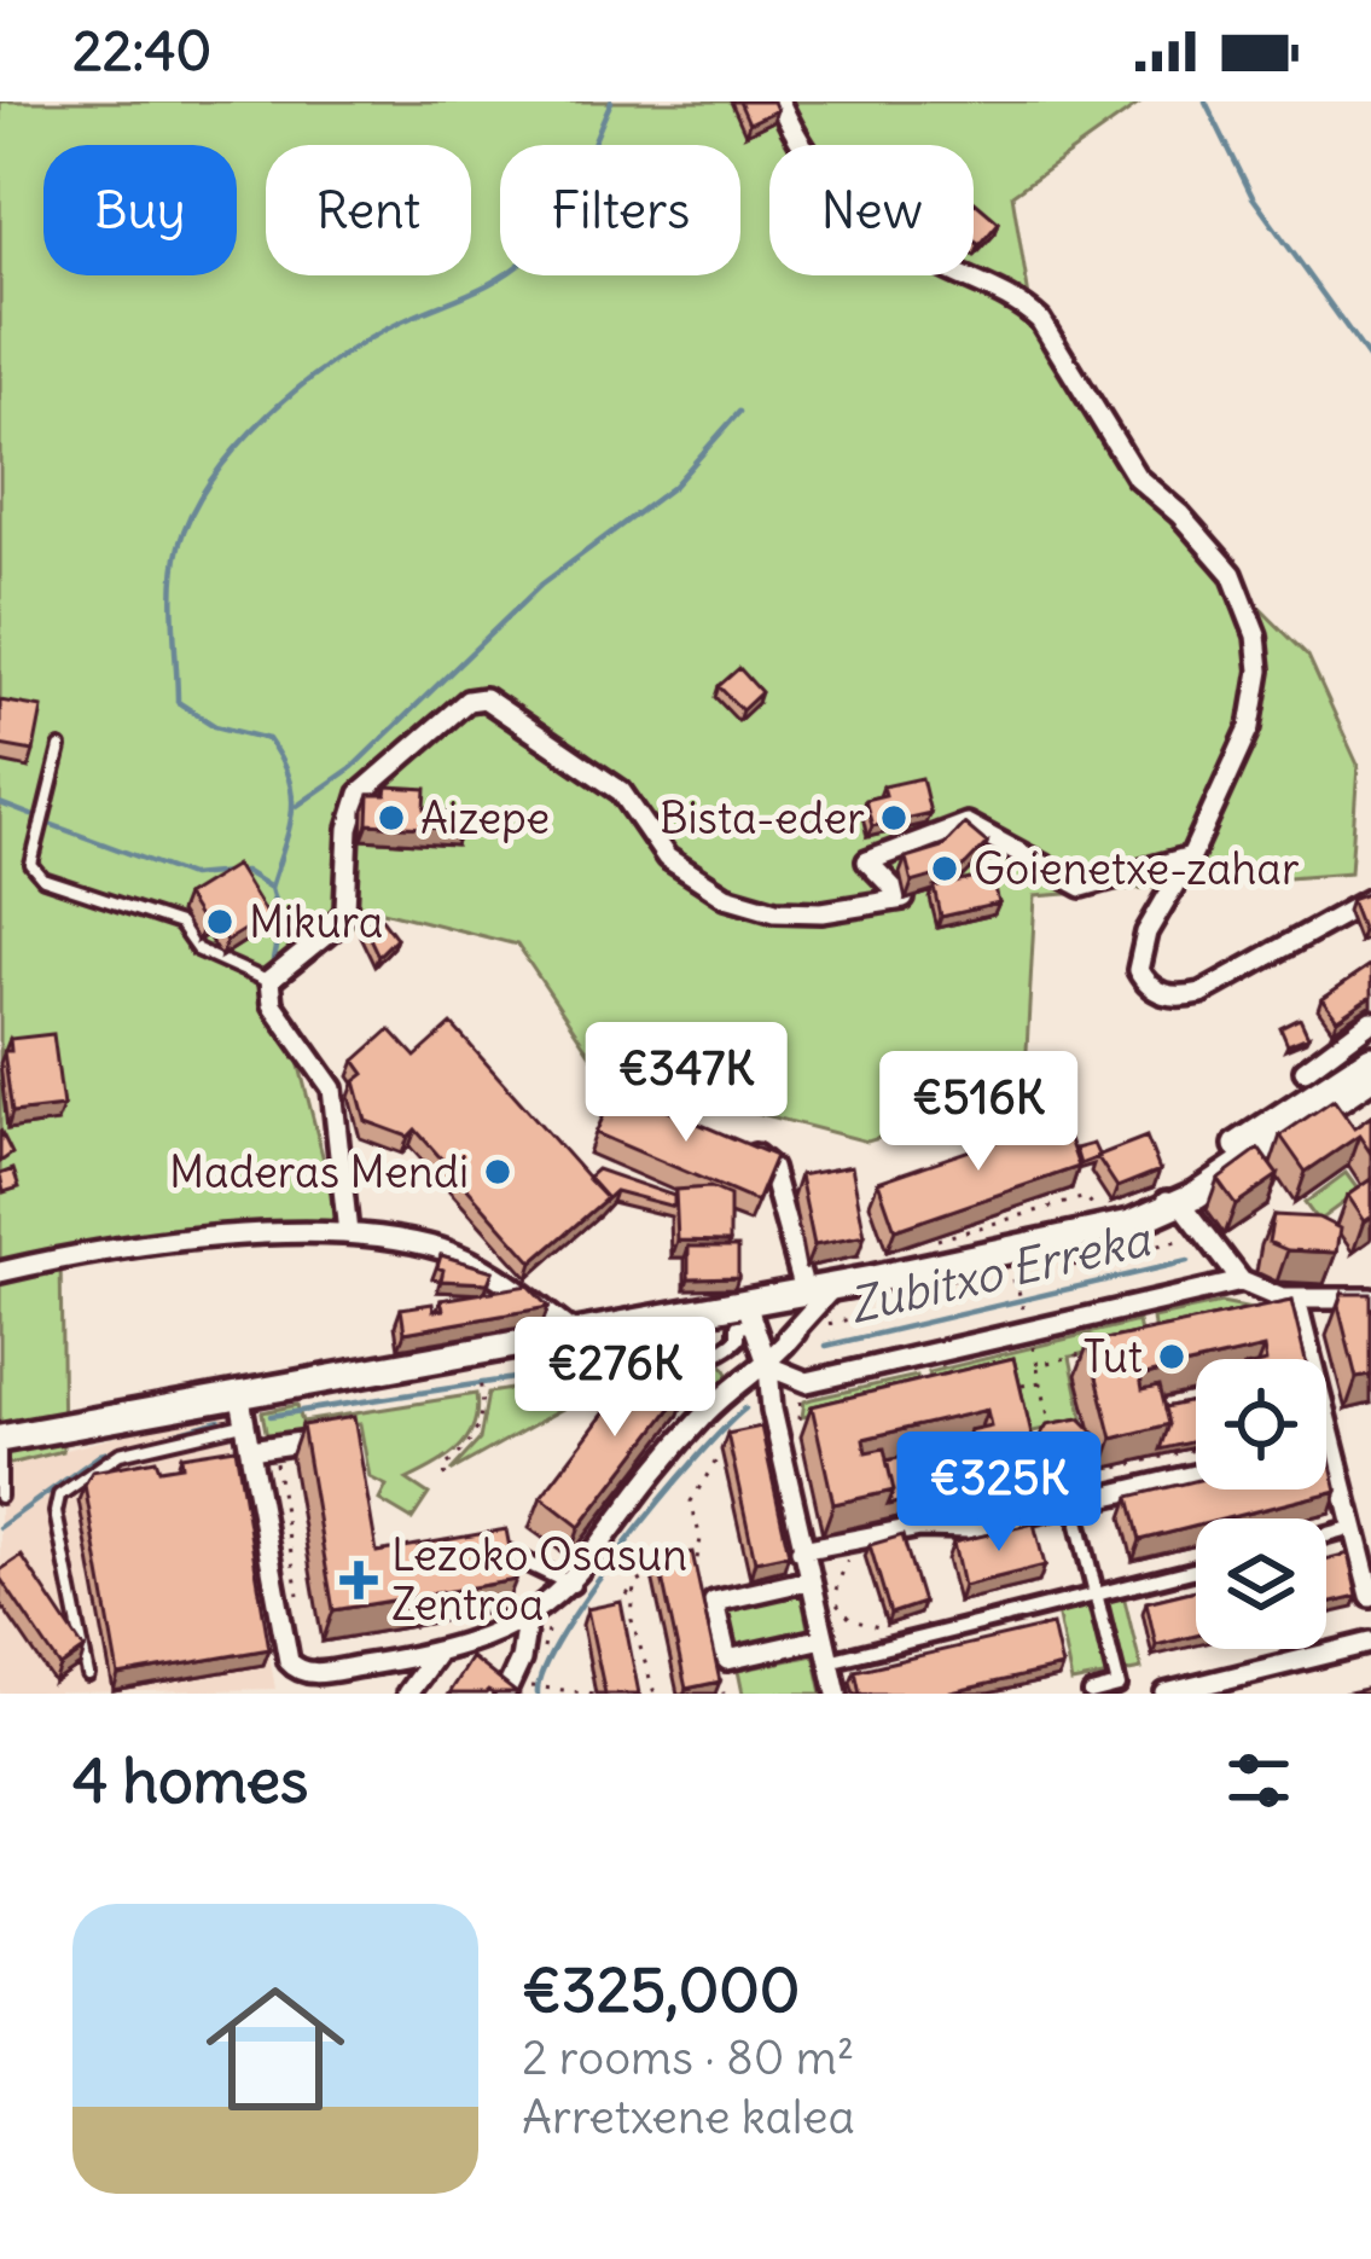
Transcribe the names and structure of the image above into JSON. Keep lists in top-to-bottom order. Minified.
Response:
{"water":["Zubitxo Erreka"],"places":{"other":["Aizepe","Bista-eder","Goienetxe-zahar","Mikura","Maderas Mendi","Tut"],"health":["Lezoko Osasun Zentroa"]},"page":{"status":"22:40","chip":["Buy","Rent","Filters","New"],"price":["€347K","€516K","€276K","€325K"],"heading":"4 homes","list":[{"name":"€325,000","note":"2 rooms · 80 m² · Arretxene kalea"}]}}
